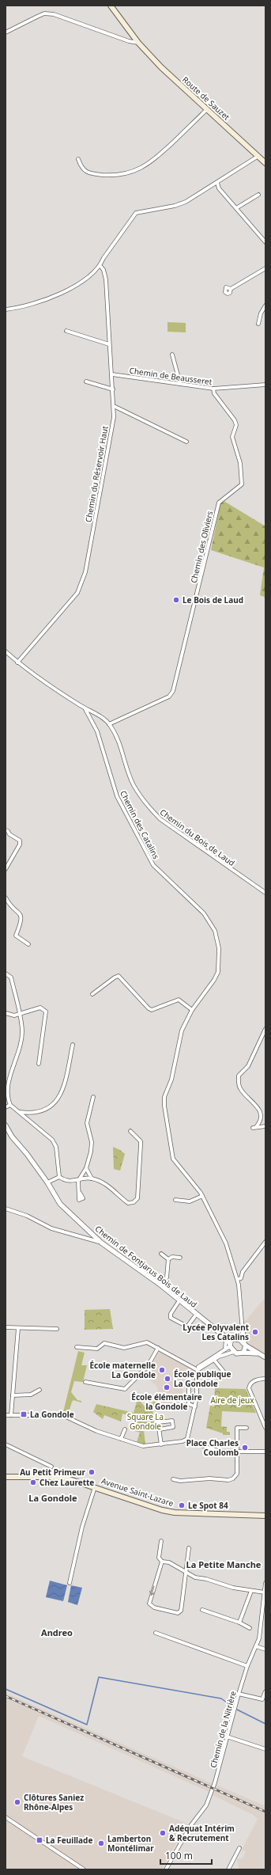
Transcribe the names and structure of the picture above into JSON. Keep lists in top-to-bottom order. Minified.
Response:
{"streets":{"main road":["Route de Sauzet","Avenue Saint-Lazare"],"street":["Chemin de Beausseret","Chemin du Réservoir Haut","Chemin des Oliviers","Chemin des Catalins","Chemin du Bois de Laud","Chemin de Fontjarus Bois de Laud","Chemin de la Nitrière"]},"crossings":[["Chemin de Beausseret","Chemin du Réservoir Haut"],["Chemin de Beausseret","Chemin des Oliviers"],["Chemin du Réservoir Haut","Chemin du Bois de Laud"],["Chemin des Oliviers","Chemin du Bois de Laud"],["Chemin des Catalins","Chemin du Bois de Laud"]],"districts":["La Gondole","La Petite Manche","Andreo"],"parks":["Aire de jeux","Square La Gondole"],"places":{"other":["Le Bois de Laud","Lycée Polyvalent Les Catalins","École maternelle La Gondole","École publique La Gondole","École élémentaire la Gondole","Place Charles Coulomb","Au Petit Primeur","Chez Laurette","Le Spot 84","Clôtures Saniez Rhône-Alpes","Adéquat Intérim & Recrutement","Lamberton Montélimar"],"transit":["La Gondole","La Feuillade"]},"scale_bar":"100 m"}
